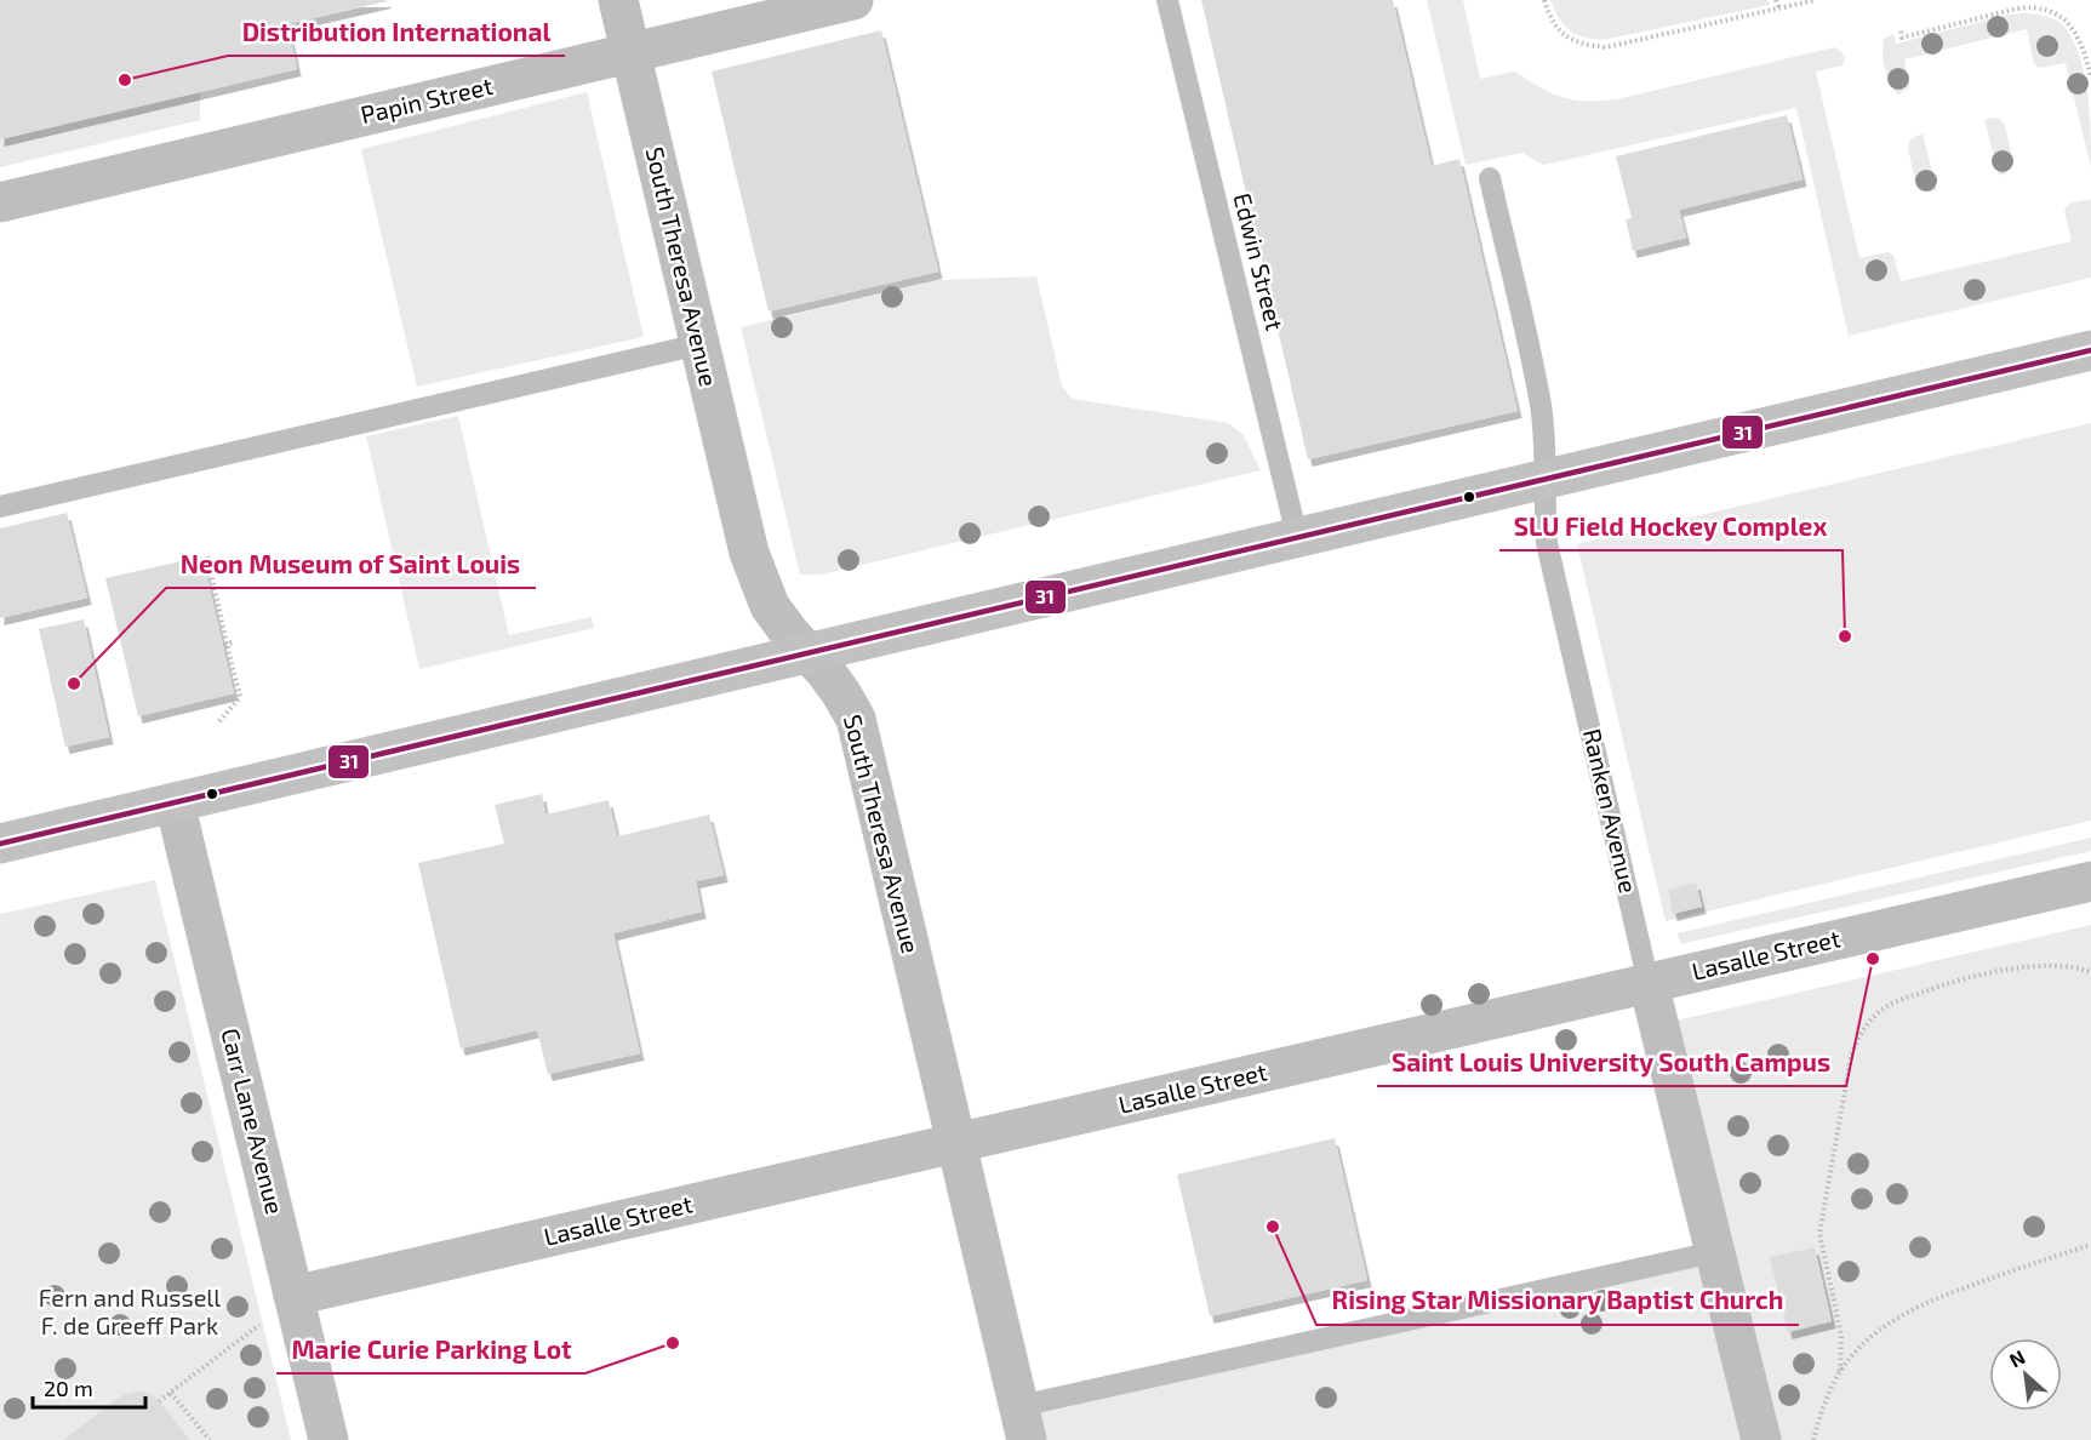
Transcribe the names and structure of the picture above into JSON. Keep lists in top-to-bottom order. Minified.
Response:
{"streets":{"street":["Papin Street","South Theresa Avenue","Ranken Avenue","Lasalle Street","Carr Lane Avenue"],"lane":["Edwin Street"]},"crossings":[["Papin Street","South Theresa Avenue"],["South Theresa Avenue","Lasalle Street"],["Ranken Avenue","Lasalle Street"],["Lasalle Street","Carr Lane Avenue"]],"parks":["Fern and Russell F. de Greeff Park"],"places":["Distribution International","SLU Field Hockey Complex","Neon Museum of Saint Louis","Saint Louis University South Campus","Rising Star Missionary Baptist Church","Marie Curie Parking Lot"],"lines":["transit line 31"],"scale_bar":"20 m","north":"top left"}
